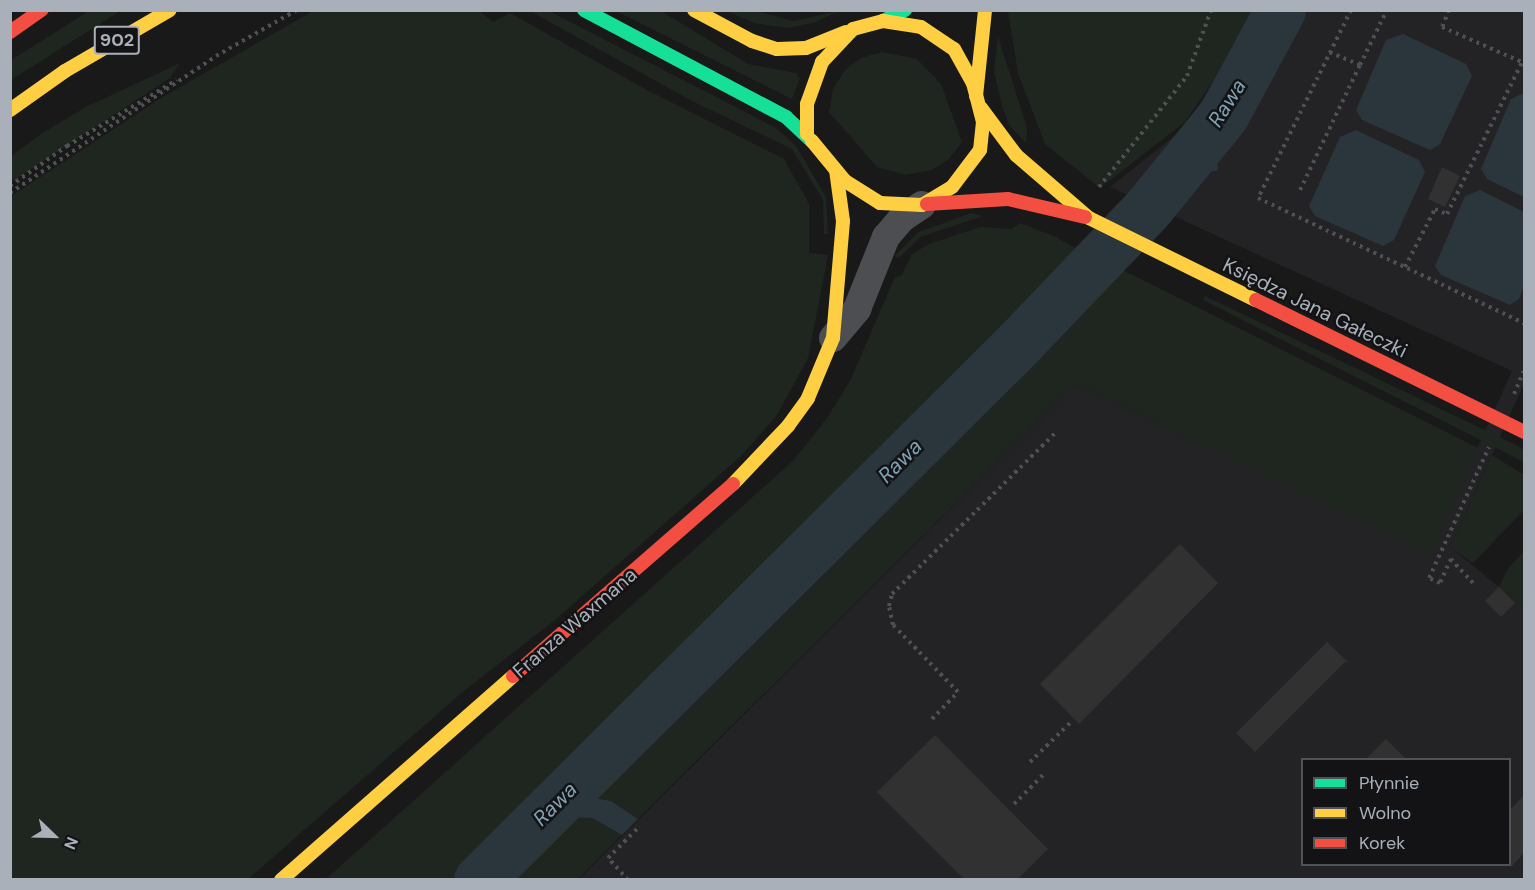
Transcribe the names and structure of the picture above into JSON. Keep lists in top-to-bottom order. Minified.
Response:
{"streets":{"main road":["902","Księdza Jana Gałeczki","Franza Waxmana"]},"crossings":[["Księdza Jana Gałeczki","Franza Waxmana"]],"water":["Rawa"],"legend":["Płynnie","Wolno","Korek"],"north":"bottom right"}
